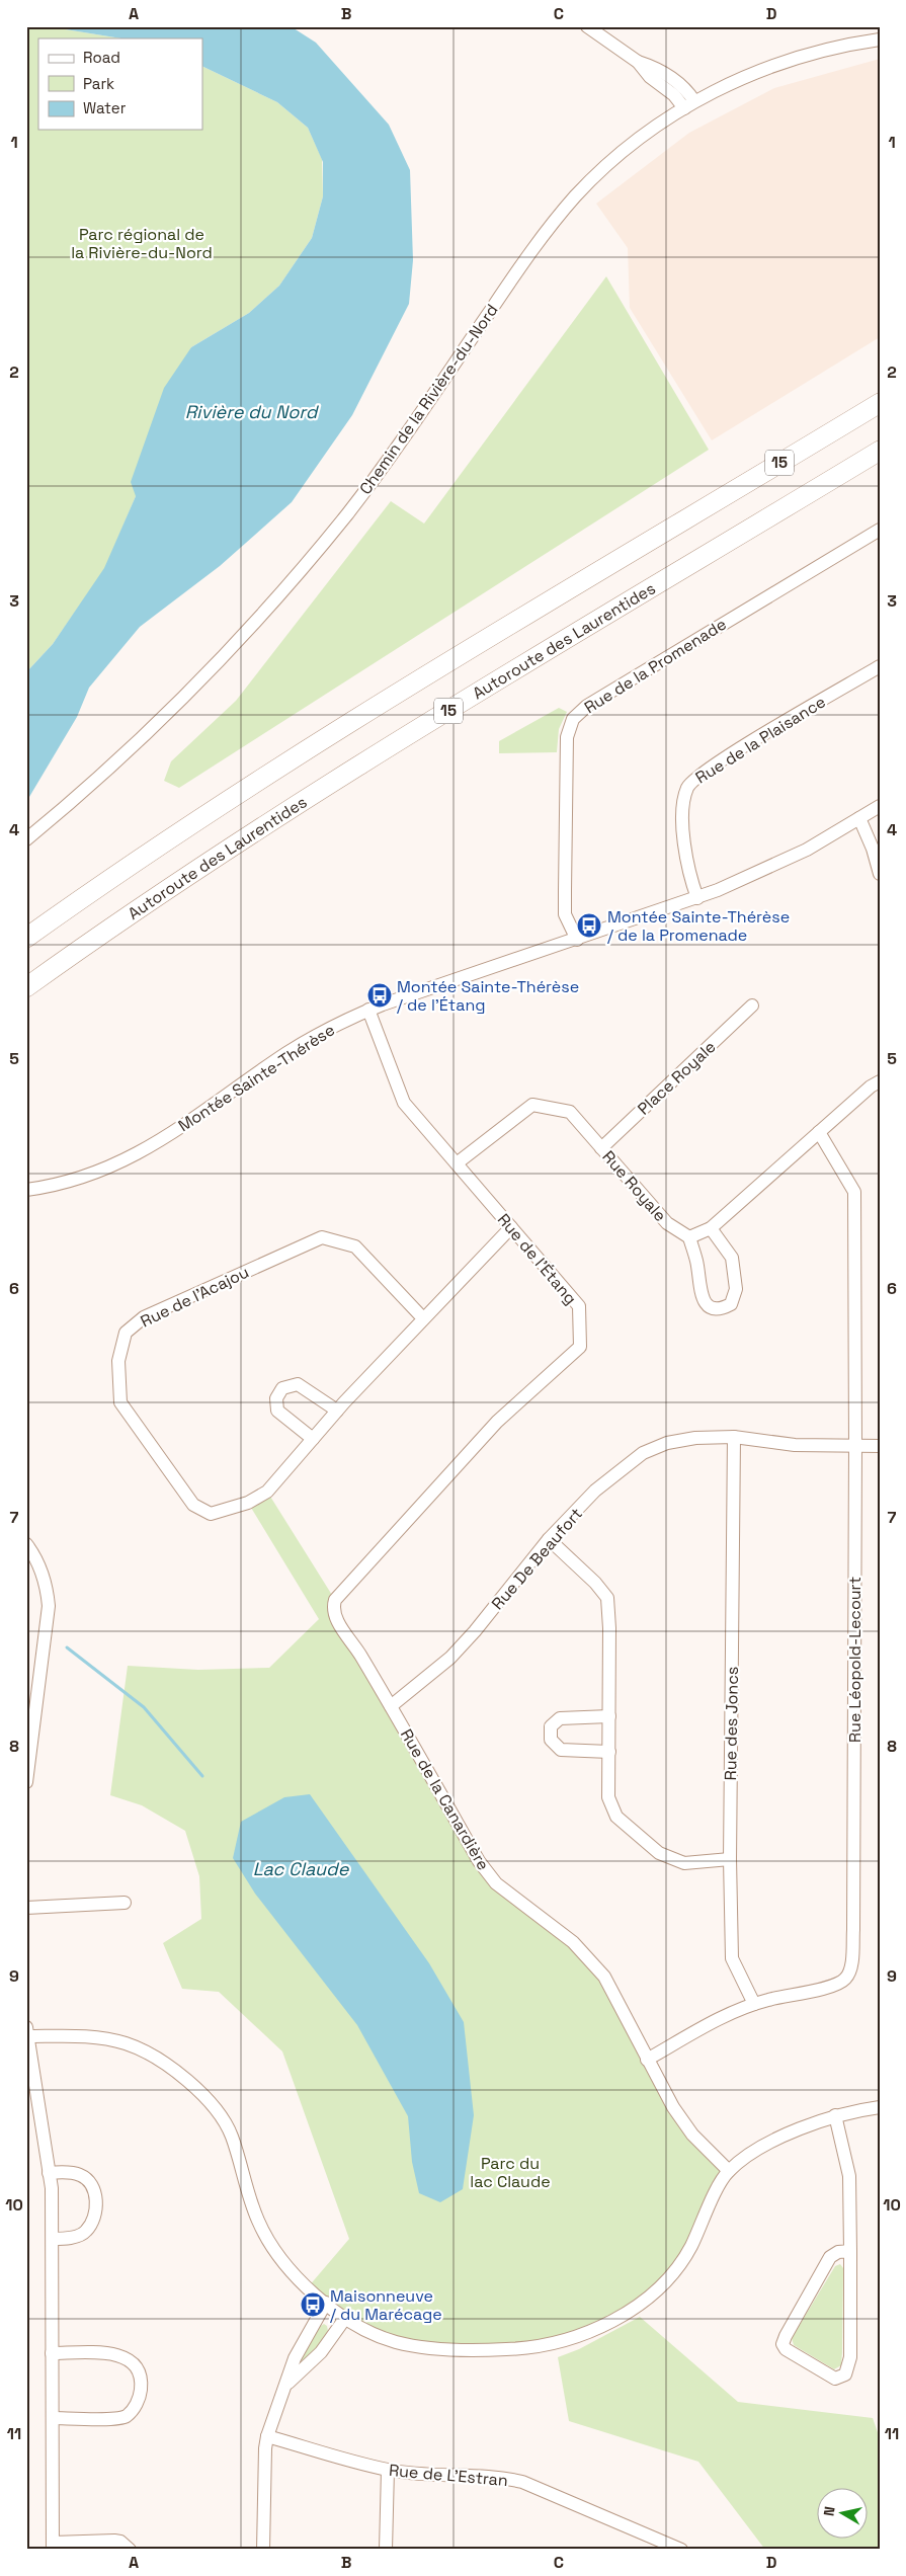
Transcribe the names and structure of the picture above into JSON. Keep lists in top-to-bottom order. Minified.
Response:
{"streets":{"highway":["15","Autoroute des Laurentides"],"street":["Chemin de la Rivière-du-Nord","Rue de la Promenade","Rue de la Plaisance","Montée Sainte-Thérèse","Place Royale","Rue Royale","Rue de l'Étang","Rue de l'Acajou","Rue De Beaufort","Rue Léopold-Lecourt","Rue des Joncs","Rue de la Canardière","Rue de L'Estran"]},"crossings":[["Rue de la Promenade","Montée Sainte-Thérèse"],["Rue de la Plaisance","Montée Sainte-Thérèse"],["Montée Sainte-Thérèse","Rue de l'Étang"],["Place Royale","Rue Royale"],["Rue Royale","Rue de l'Étang"],["Rue de l'Étang","Rue de l'Acajou"],["Rue de l'Étang","Rue de la Canardière"],["Rue De Beaufort","Rue Léopold-Lecourt"],["Rue De Beaufort","Rue des Joncs"],["Rue De Beaufort","Rue de la Canardière"],["Rue Léopold-Lecourt","Rue des Joncs"],["Rue Léopold-Lecourt","Rue de la Canardière"]],"water":["Rivière du Nord","Lac Claude"],"parks":["Parc régional de la Rivière-du-Nord","Parc du lac Claude"],"places":{"bus stop":["Montée Sainte-Thérèse / de la Promenade","Montée Sainte-Thérèse / de l'Étang","Maisonneuve / du Marécage"]},"legend":["Road","Park","Water"],"north":"left","grid":{"columns":["A","B","C","D"],"rows":["1","2","3","4","5","6","7","8","9","10","11"]}}
